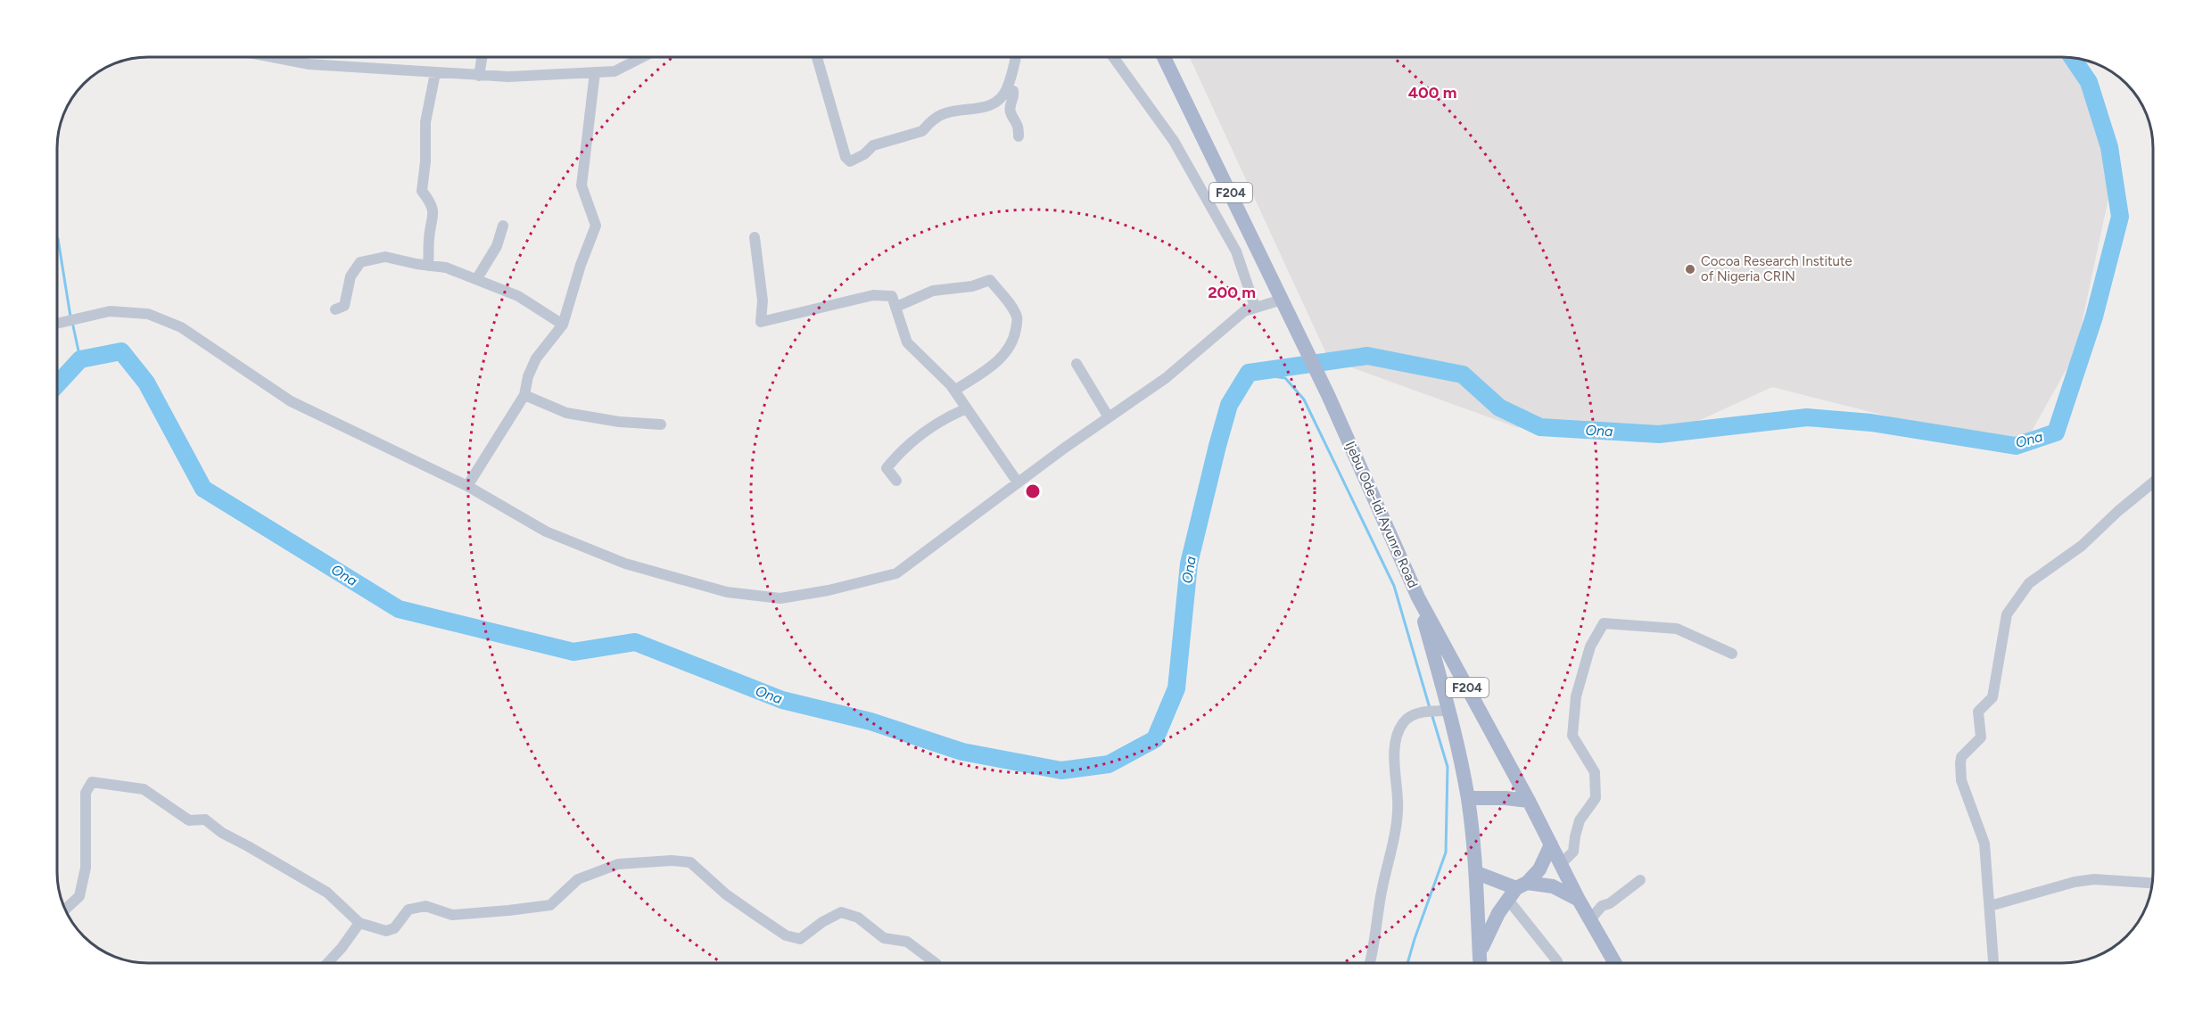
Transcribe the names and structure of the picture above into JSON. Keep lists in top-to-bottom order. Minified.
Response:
{"streets":{"main road":["F204","Ijebu Ode-Idi Ayunre Road"]},"water":["Ona"],"places":["Cocoa Research Institute of Nigeria CRIN"],"rings":["400 m","200 m"]}
